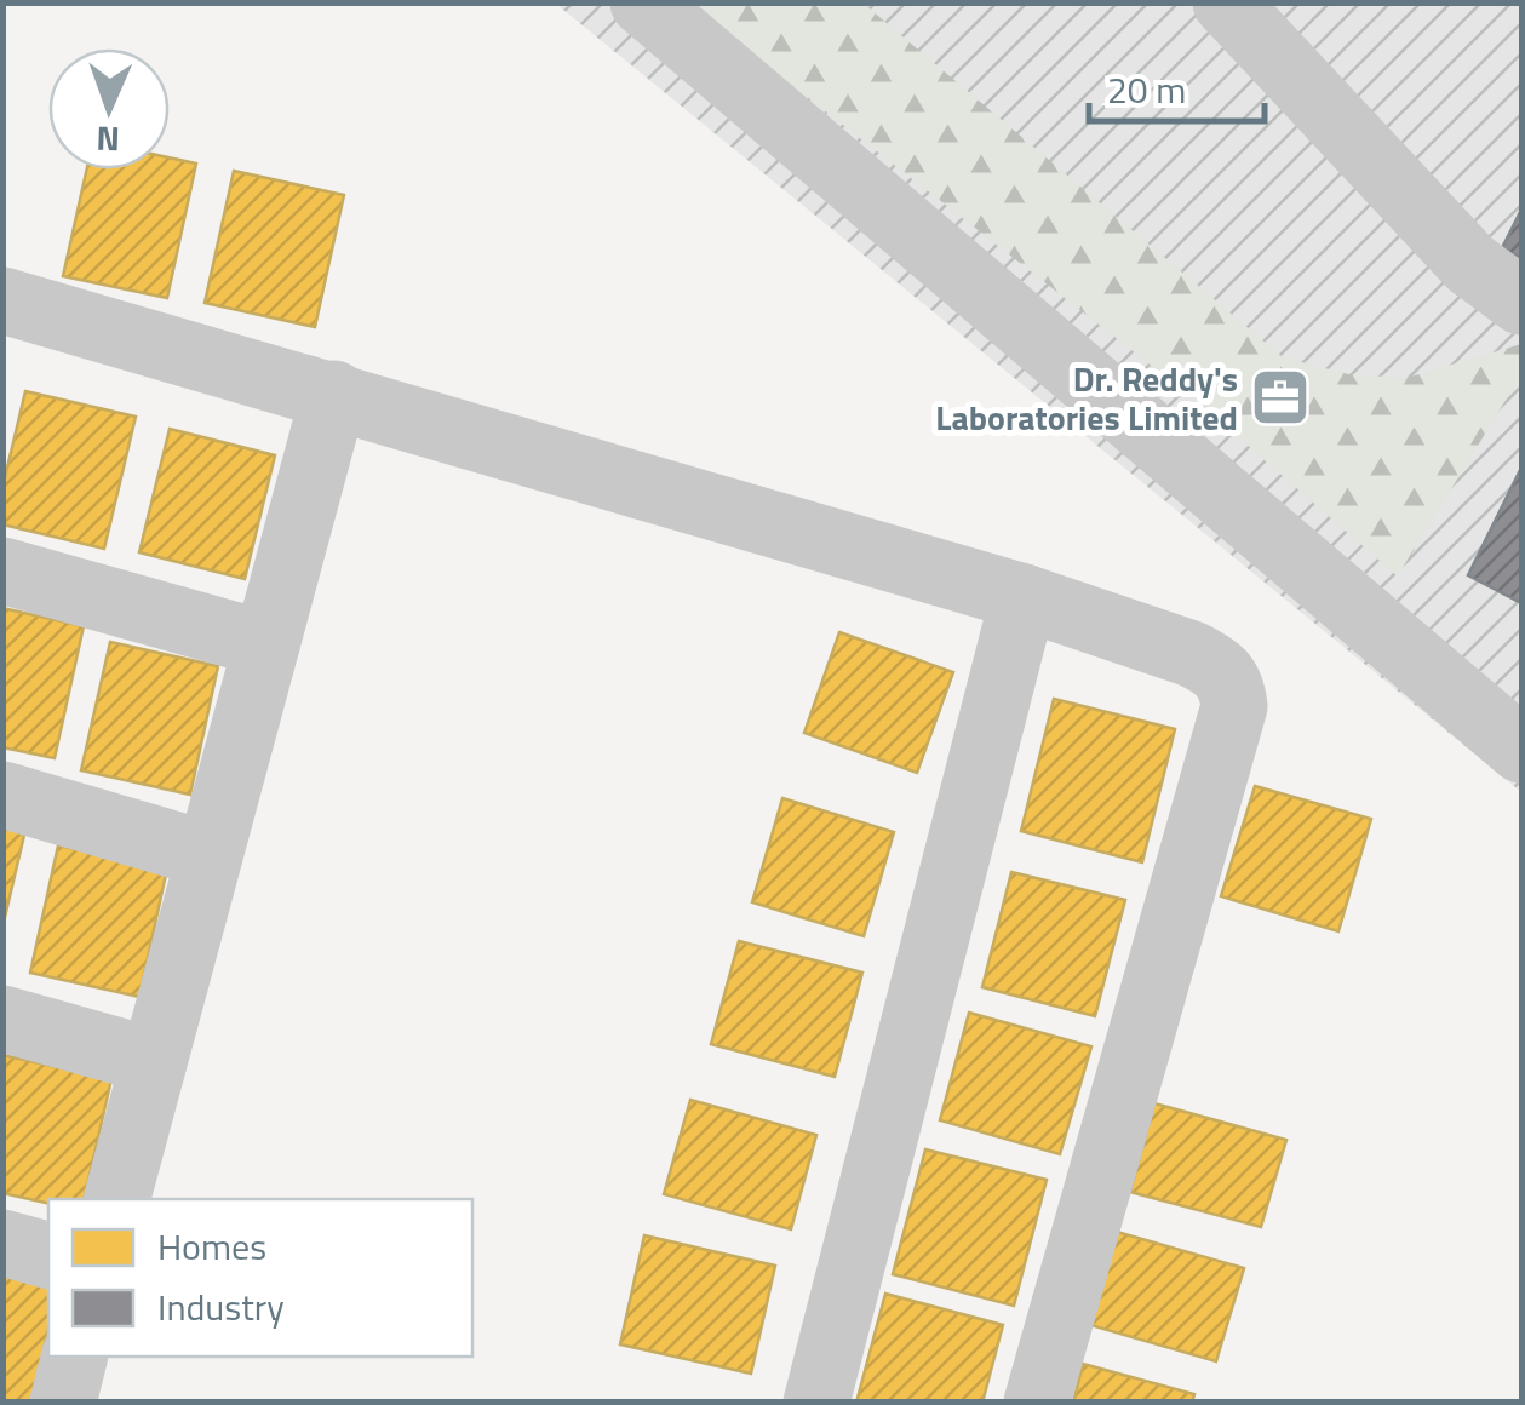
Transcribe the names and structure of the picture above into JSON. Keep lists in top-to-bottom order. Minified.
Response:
{"places":{"office":["Dr. Reddy's Laboratories Limited"]},"legend":["Homes","Industry"],"scale_bar":"20 m","north":"bottom"}
